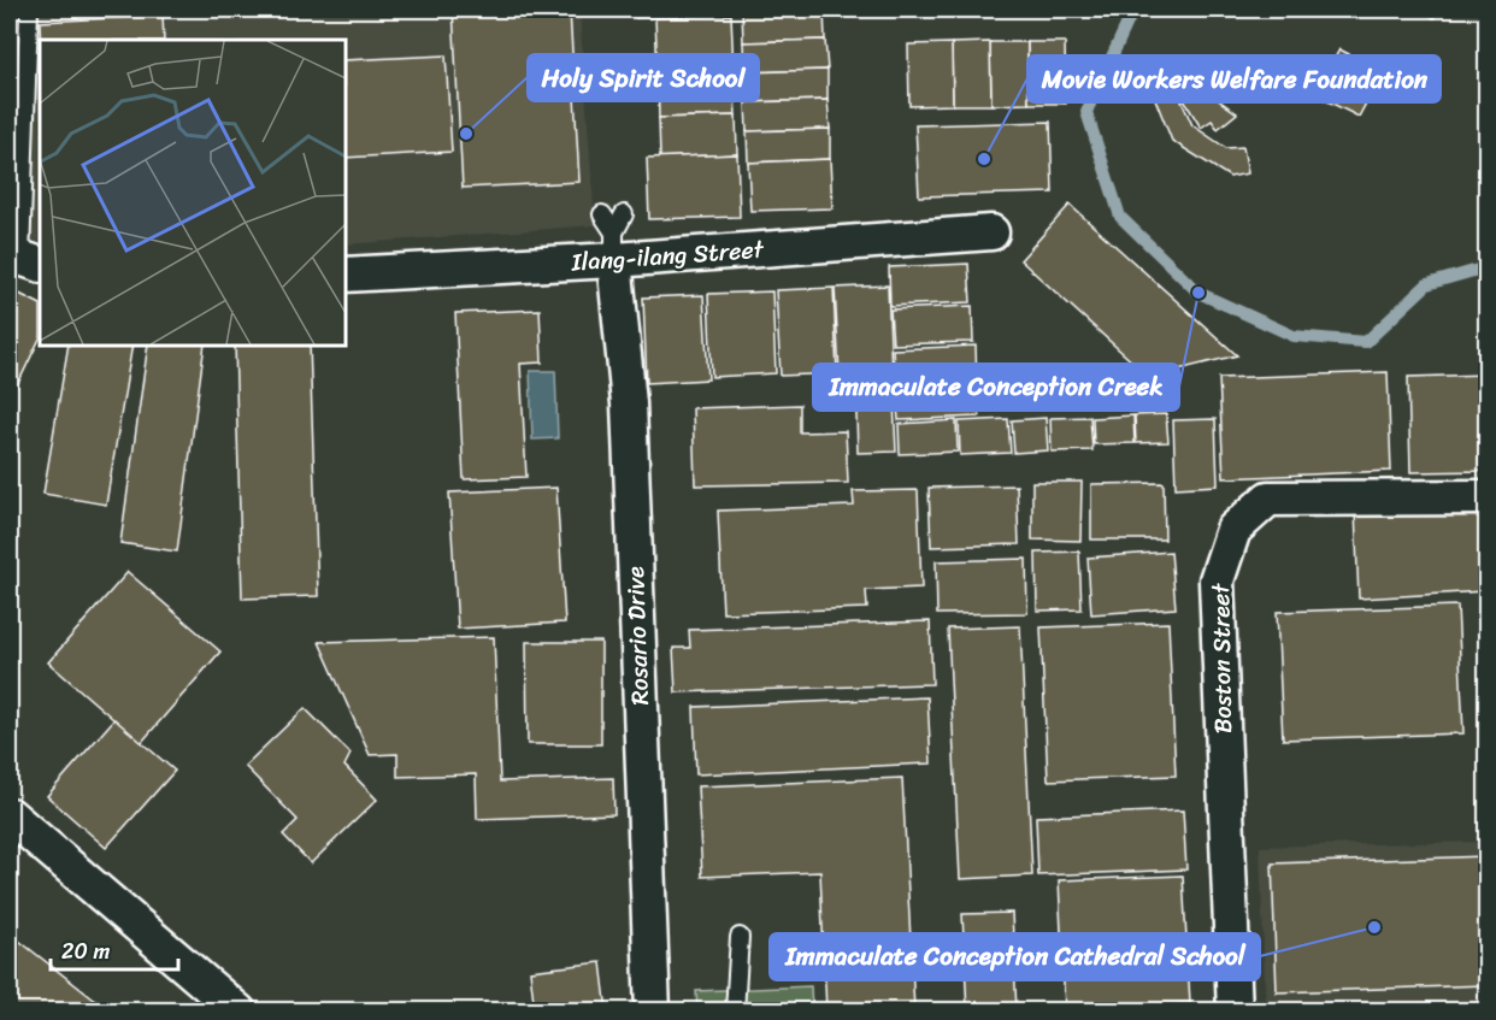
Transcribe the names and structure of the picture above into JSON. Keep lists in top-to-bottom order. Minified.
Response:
{"streets":{"street":["Ilang-ilang Street","Rosario Drive","Boston Street"]},"crossings":[["Ilang-ilang Street","Rosario Drive"]],"places":["Holy Spirit School","Movie Workers Welfare Foundation","Immaculate Conception Creek","Immaculate Conception Cathedral School"],"scale_bar":"20 m"}
